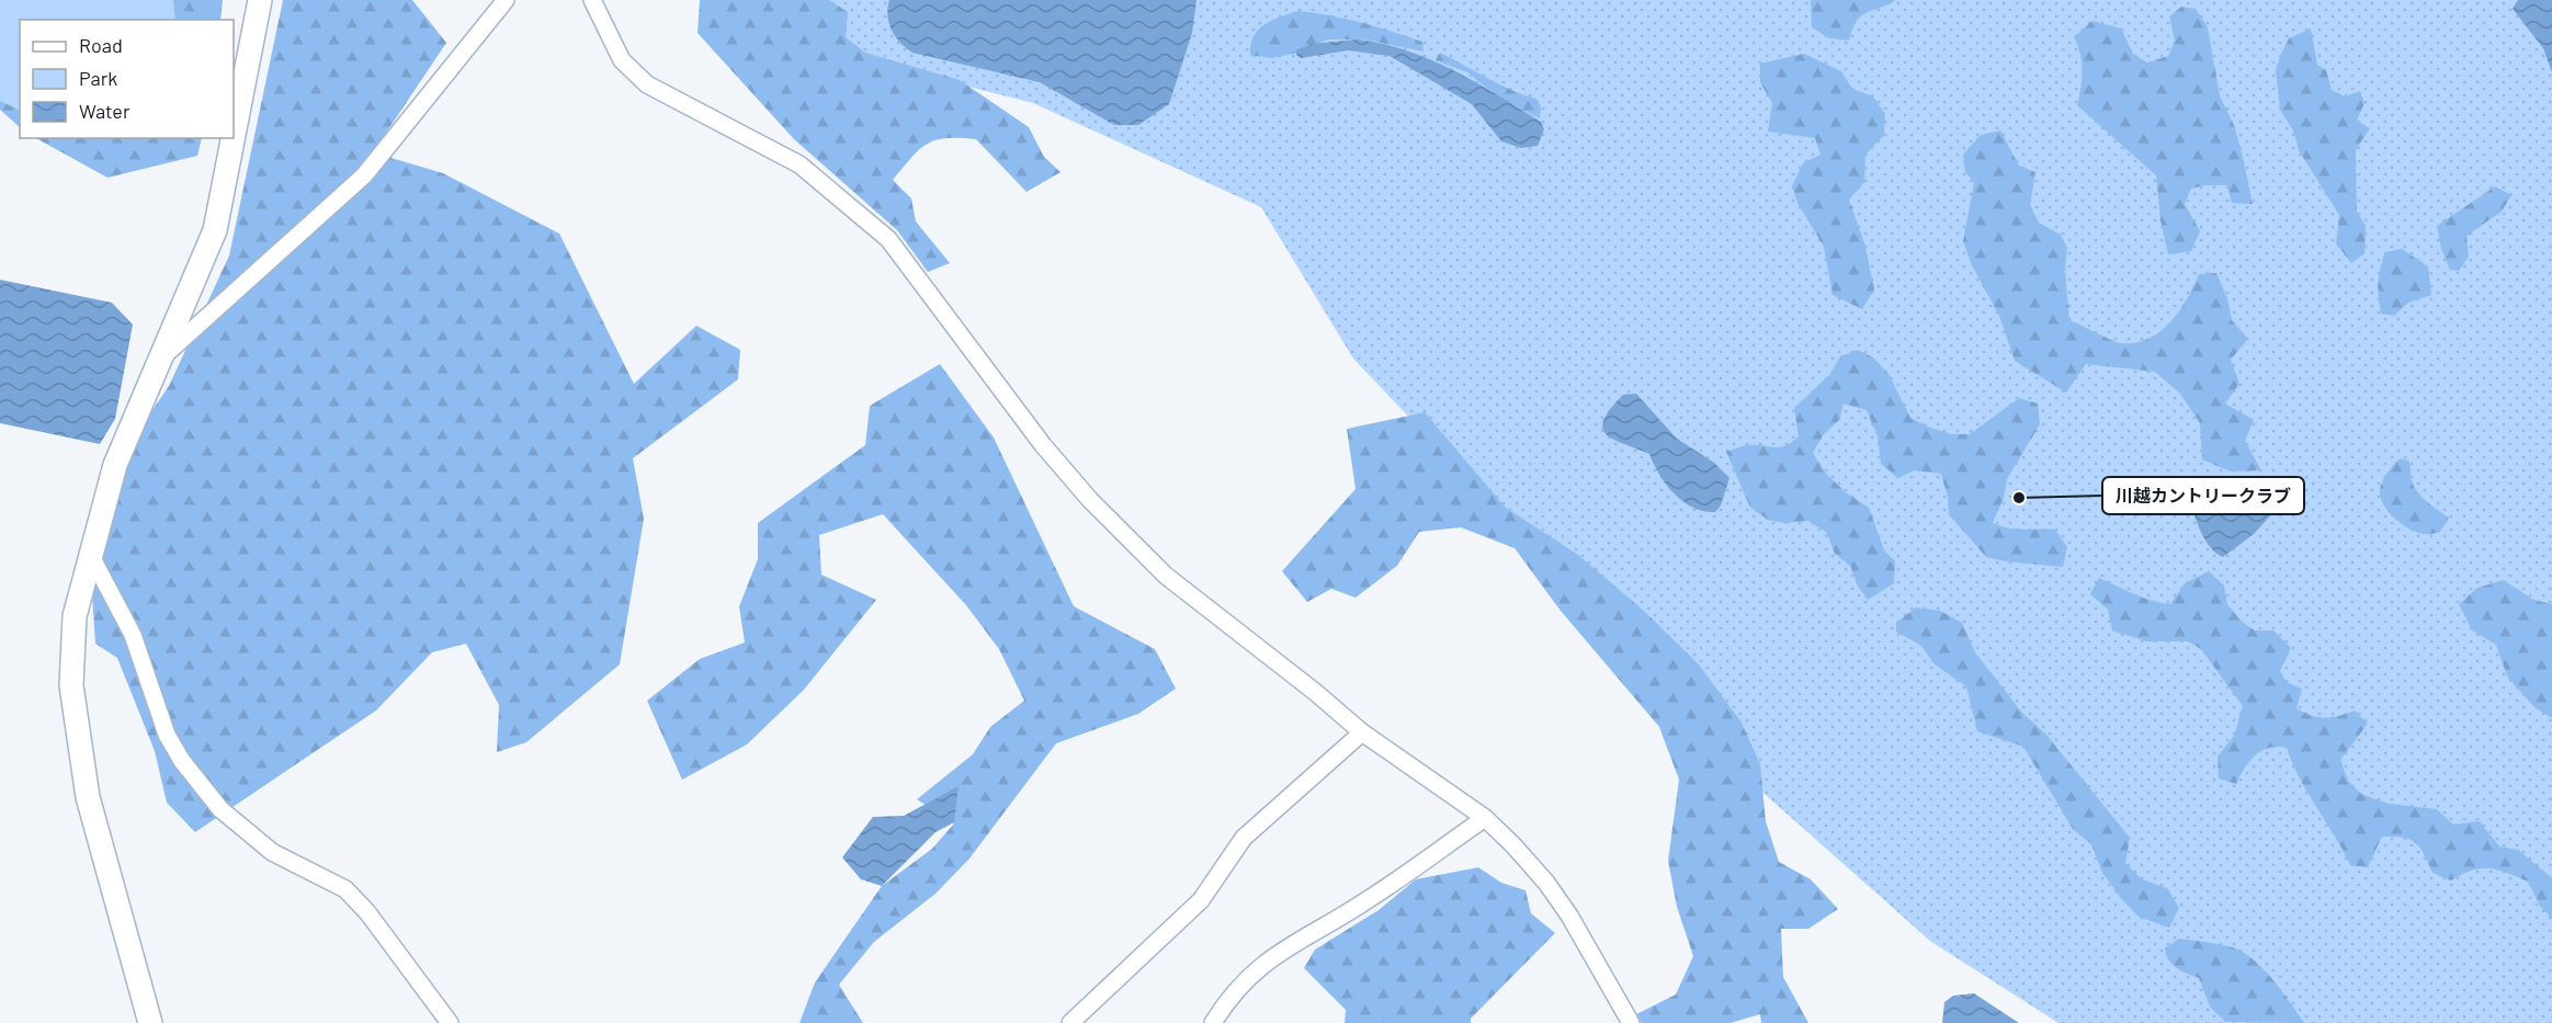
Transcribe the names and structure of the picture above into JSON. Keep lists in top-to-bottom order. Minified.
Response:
{"places":["川越カントリークラブ"],"legend":["Road","Park","Water"]}
